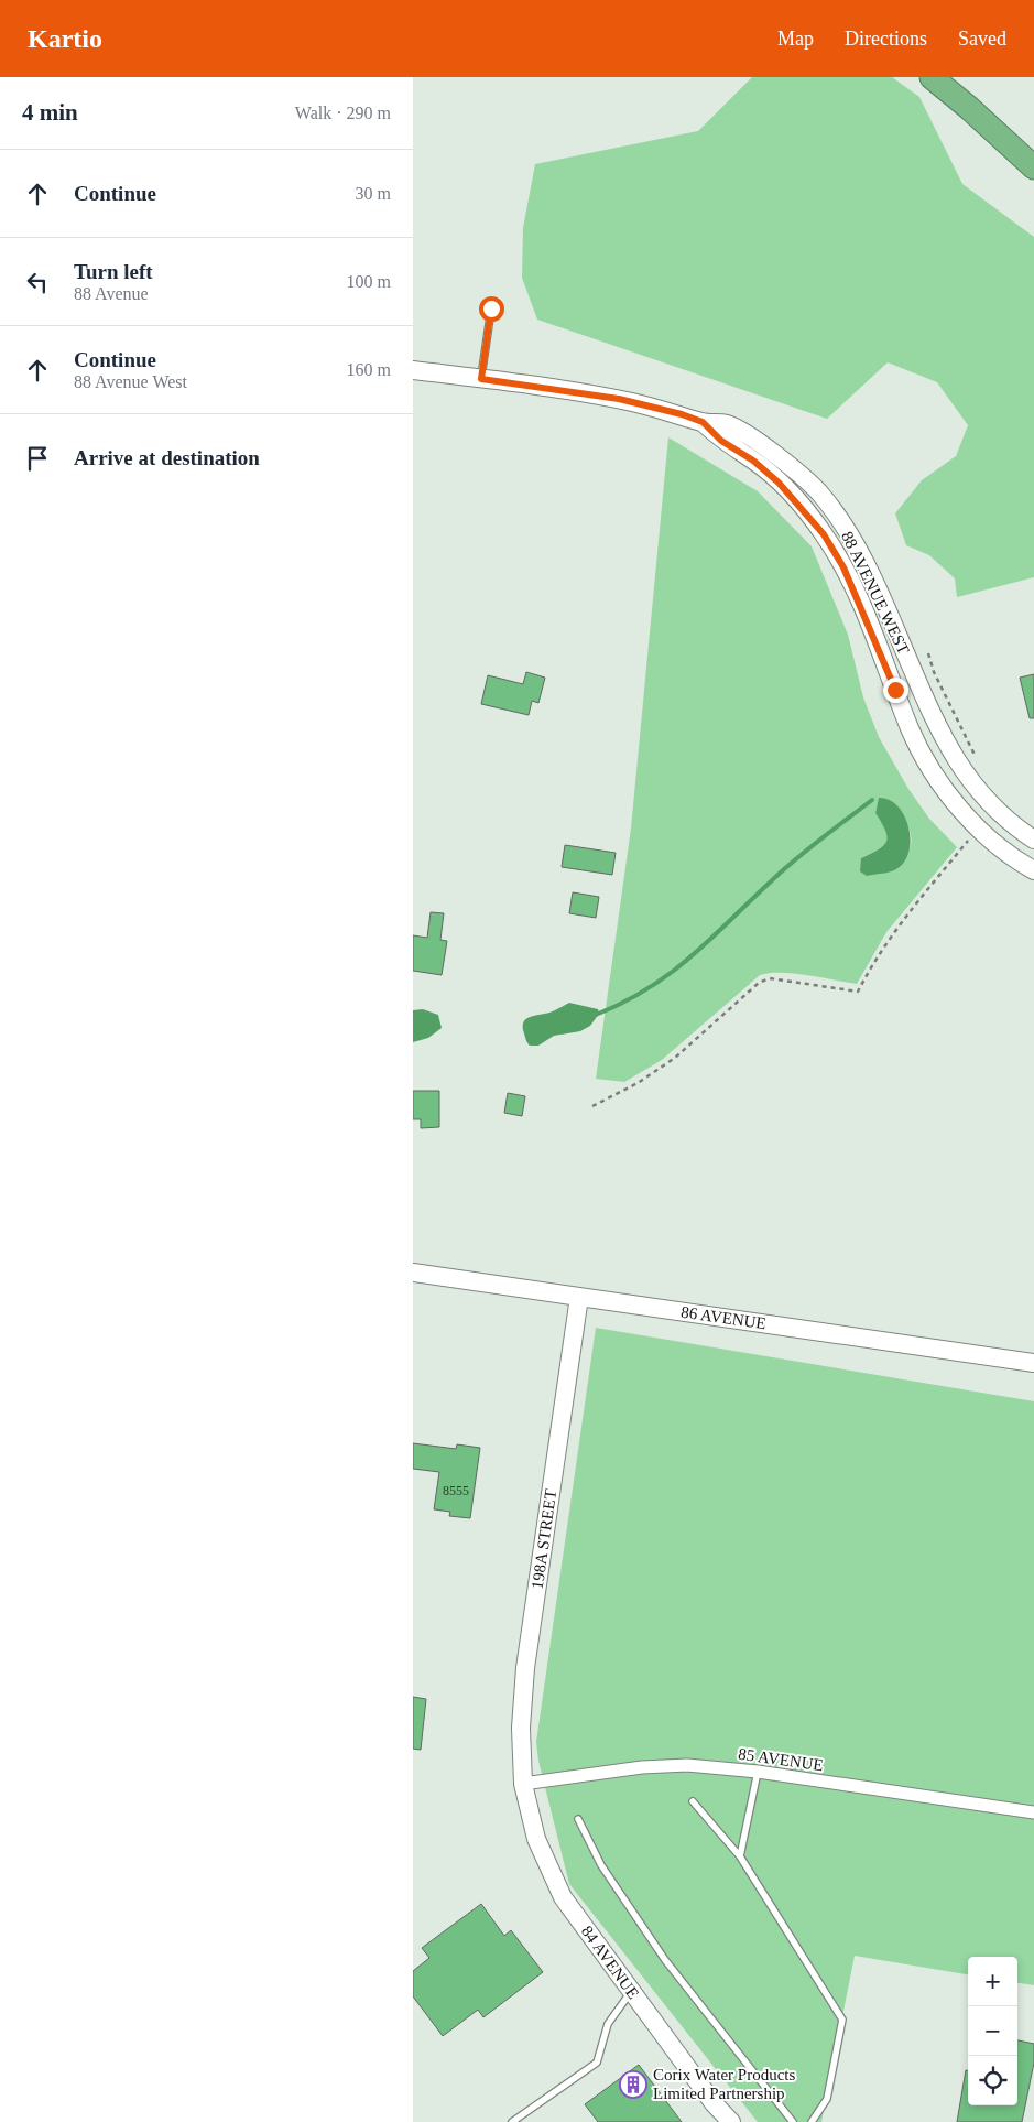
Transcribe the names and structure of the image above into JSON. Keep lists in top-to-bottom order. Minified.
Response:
{"streets":{"street":["88 AVENUE WEST","86 AVENUE","198A STREET","85 AVENUE","84 AVENUE"]},"crossings":[["86 AVENUE","198A STREET"],["198A STREET","85 AVENUE"],["198A STREET","84 AVENUE"],["85 AVENUE","84 AVENUE"]],"places":{"building":["Corix Water Products Limited Partnership"]},"house_numbers":["8555"],"page":{"header":"Kartio","nav":["Map","Directions","Saved"],"heading":["4 min","Walk · 290 m"],"list":[["Continue","30 m"],["Turn left","88 Avenue","100 m"],["Continue","88 Avenue West","160 m"],"Arrive at destination"],"map_buttons":["+","−"]}}
